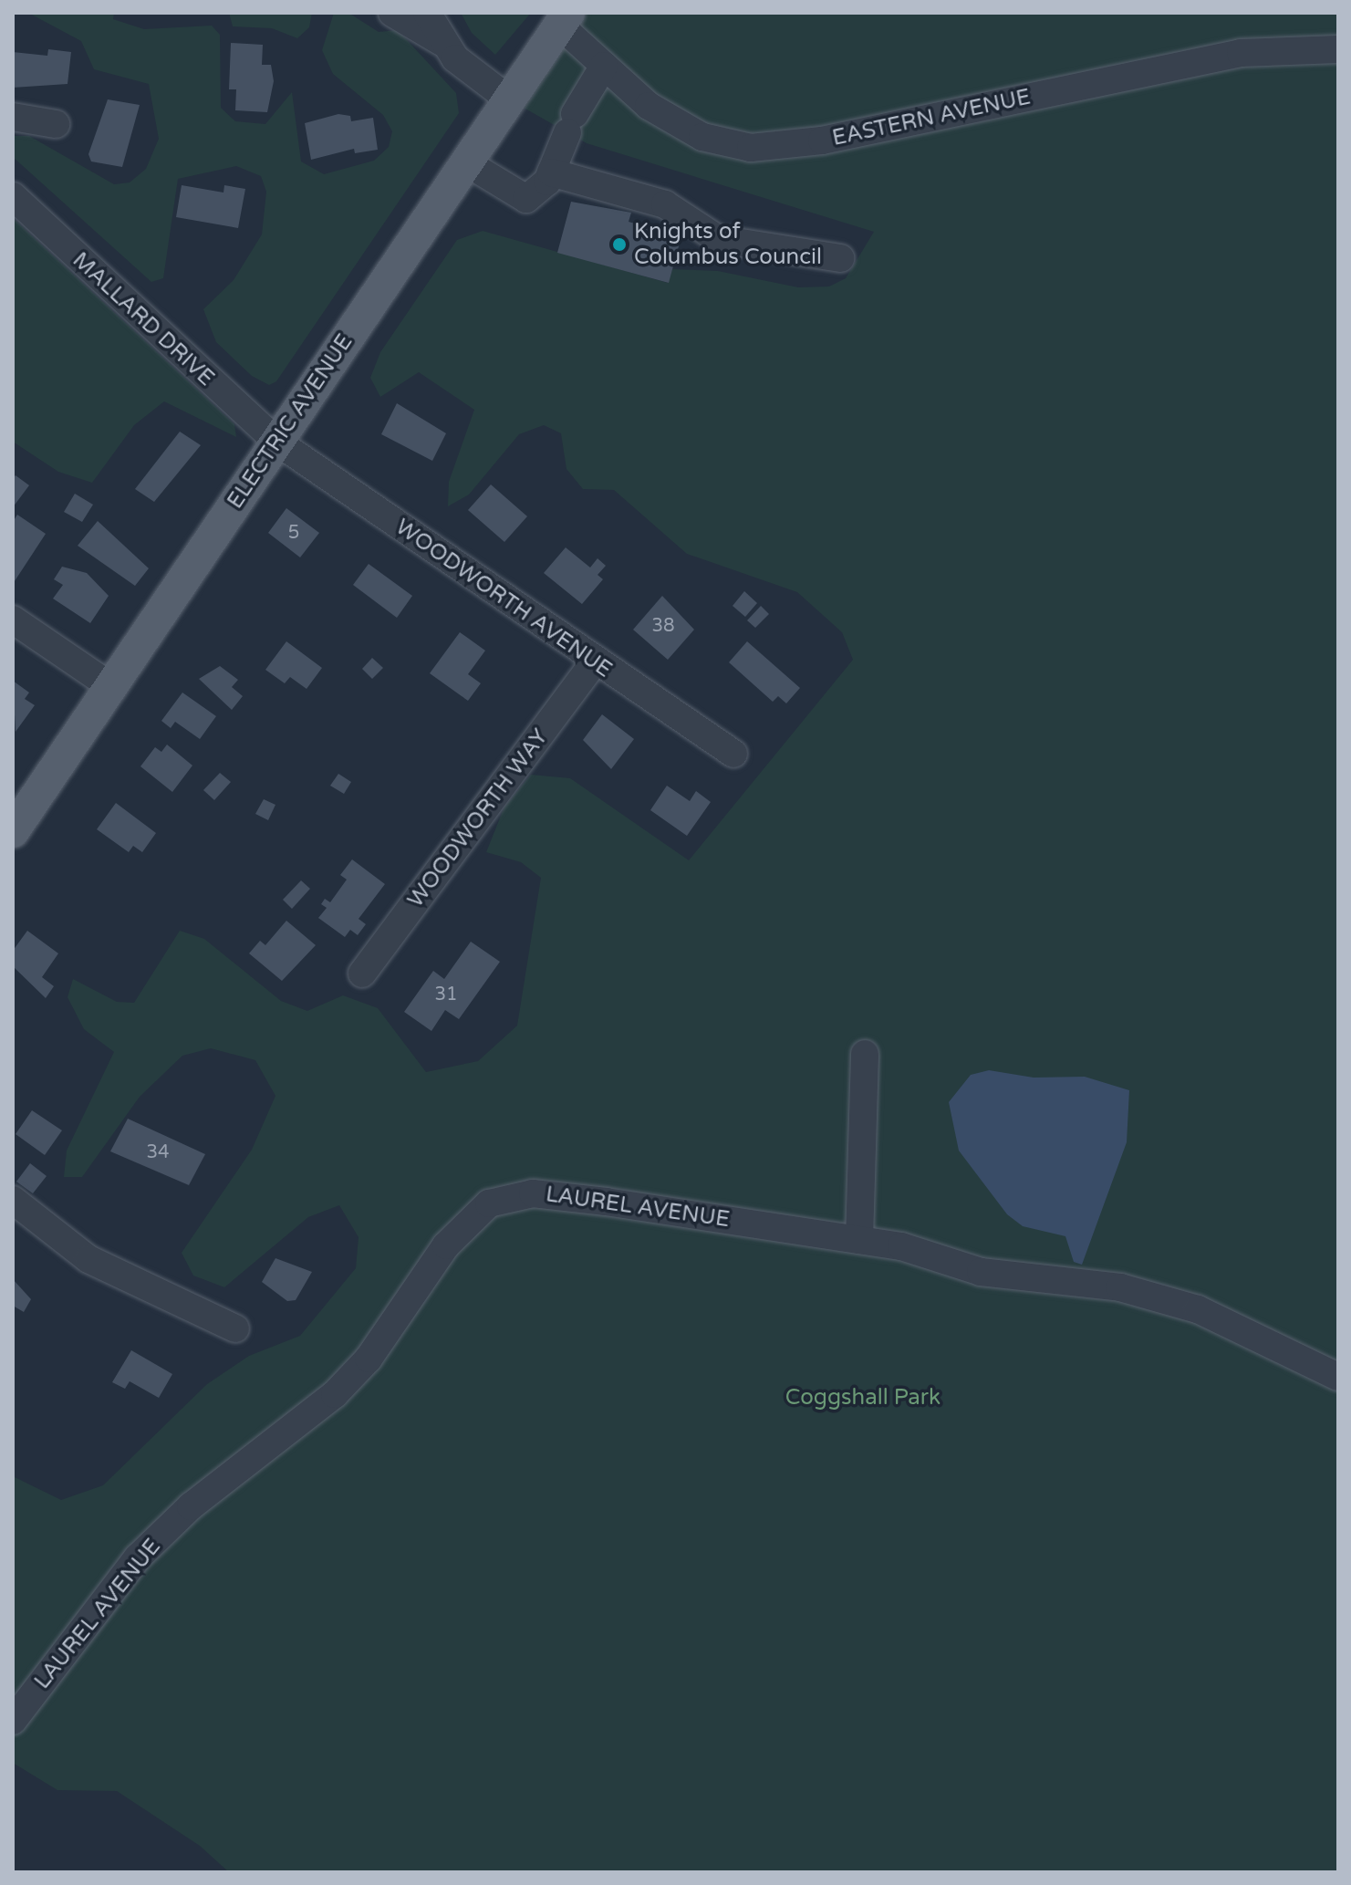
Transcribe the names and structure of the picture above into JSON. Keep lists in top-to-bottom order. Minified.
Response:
{"streets":{"main road":["ELECTRIC AVENUE"],"street":["EASTERN AVENUE","MALLARD DRIVE","WOODWORTH AVENUE","WOODWORTH WAY","LAUREL AVENUE"]},"crossings":[["EASTERN AVENUE","ELECTRIC AVENUE"],["MALLARD DRIVE","ELECTRIC AVENUE"],["MALLARD DRIVE","WOODWORTH AVENUE"],["ELECTRIC AVENUE","WOODWORTH AVENUE"],["WOODWORTH AVENUE","WOODWORTH WAY"]],"parks":["Coggshall Park"],"places":["Knights of Columbus Council"],"house_numbers":["5","38","31","34"]}
